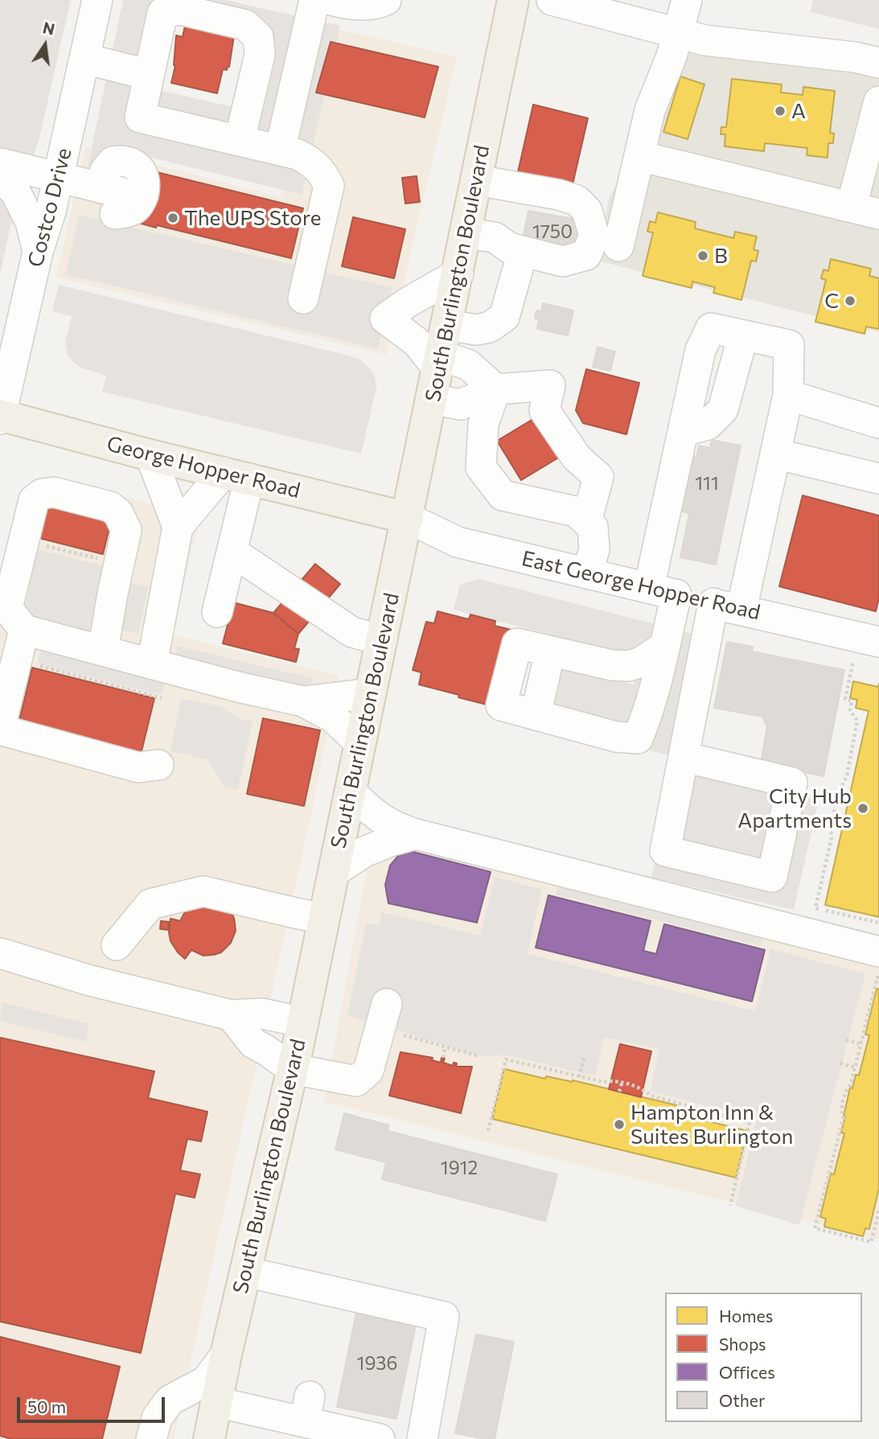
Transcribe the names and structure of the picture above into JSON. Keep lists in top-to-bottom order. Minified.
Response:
{"streets":{"main road":["South Burlington Boulevard","George Hopper Road"],"street":["Costco Drive","East George Hopper Road"]},"crossings":[["Costco Drive","George Hopper Road"],["South Burlington Boulevard","George Hopper Road"],["South Burlington Boulevard","East George Hopper Road"],["George Hopper Road","East George Hopper Road"]],"places":["A","The UPS Store","B","C","City Hub Apartments","Hampton Inn & Suites Burlington"],"house_numbers":["1750","111","1912","1936"],"legend":["Homes","Shops","Offices","Other"],"scale_bar":"50 m","north":"top"}
